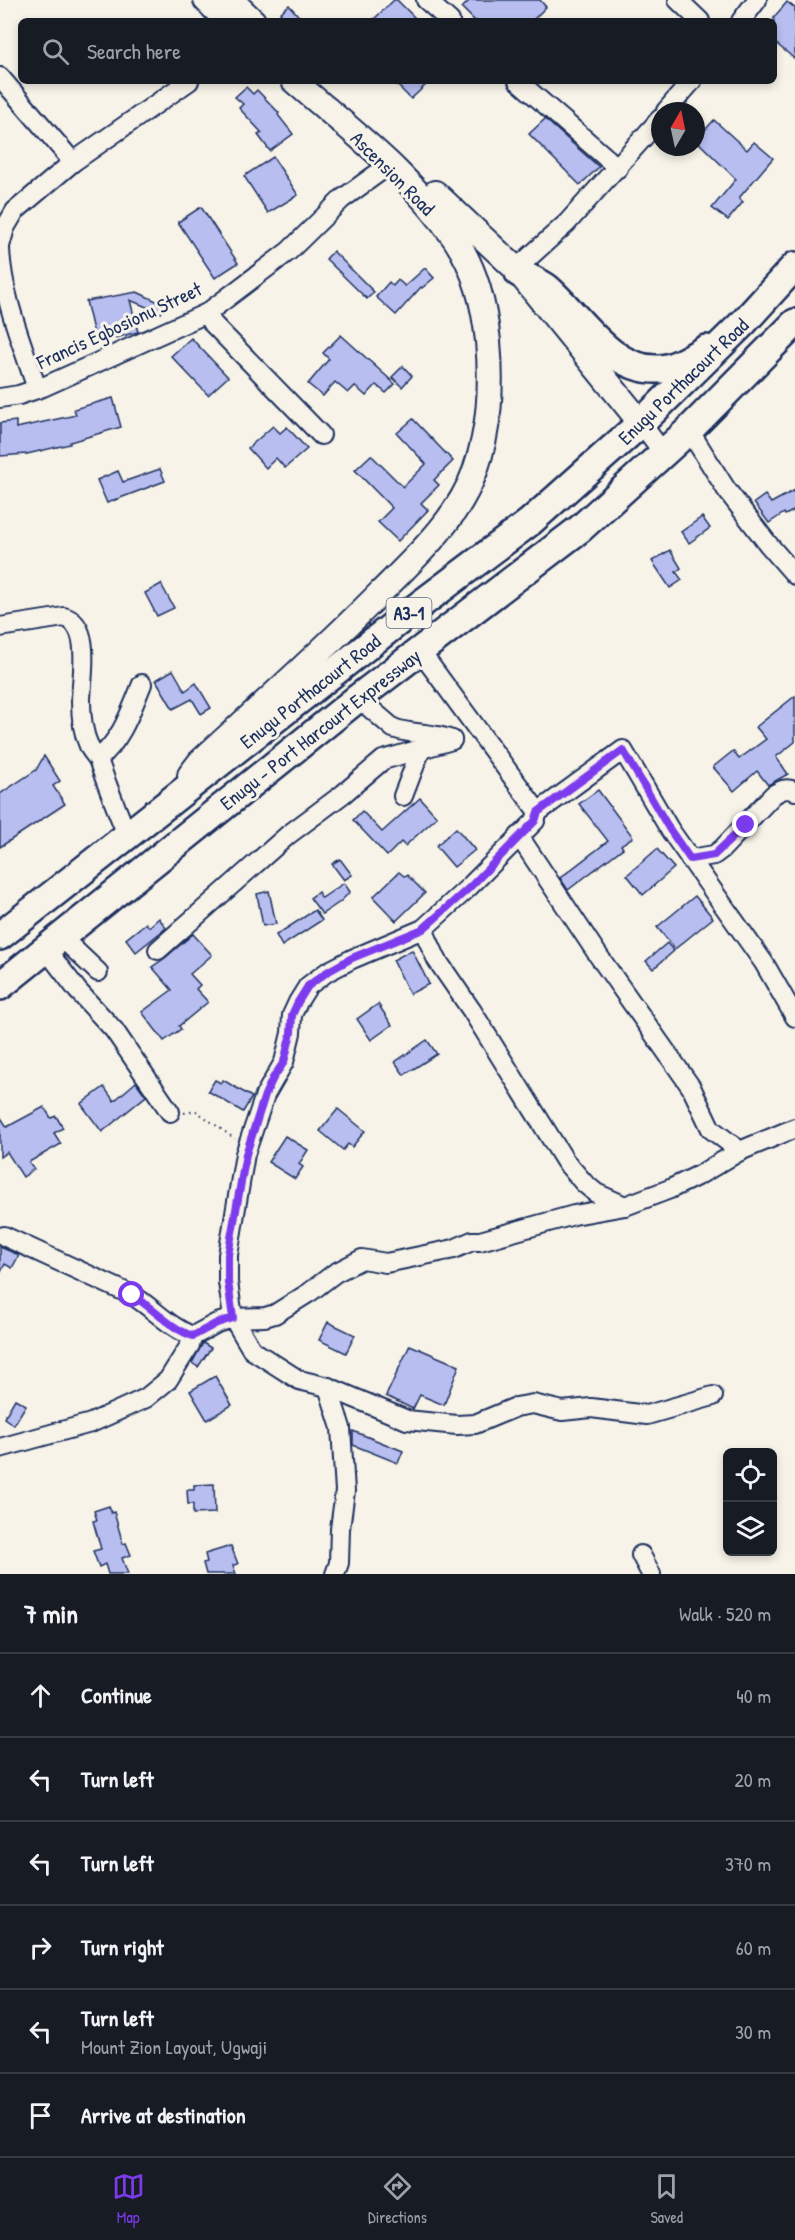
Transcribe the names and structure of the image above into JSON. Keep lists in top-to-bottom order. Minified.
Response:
{"streets":{"highway":["Enugu Porthacourt Road","A3-1","Enugu - Port Harcourt Expressway"],"main road":["Ascension Road"],"street":["Francis Egbosionu Street"]},"crossings":[["Ascension Road","Francis Egbosionu Street"],["Ascension Road","Enugu Porthacourt Road"]],"north":"top","page":{"search":"Search here","heading":["7 min","Walk · 520 m"],"list":[["Continue","40 m"],["Turn left","20 m"],["Turn left","370 m"],["Turn right","60 m"],["Turn left","Mount Zion Layout, Ugwaji","30 m"],"Arrive at destination"],"nav":["Map","Directions","Saved"]}}
